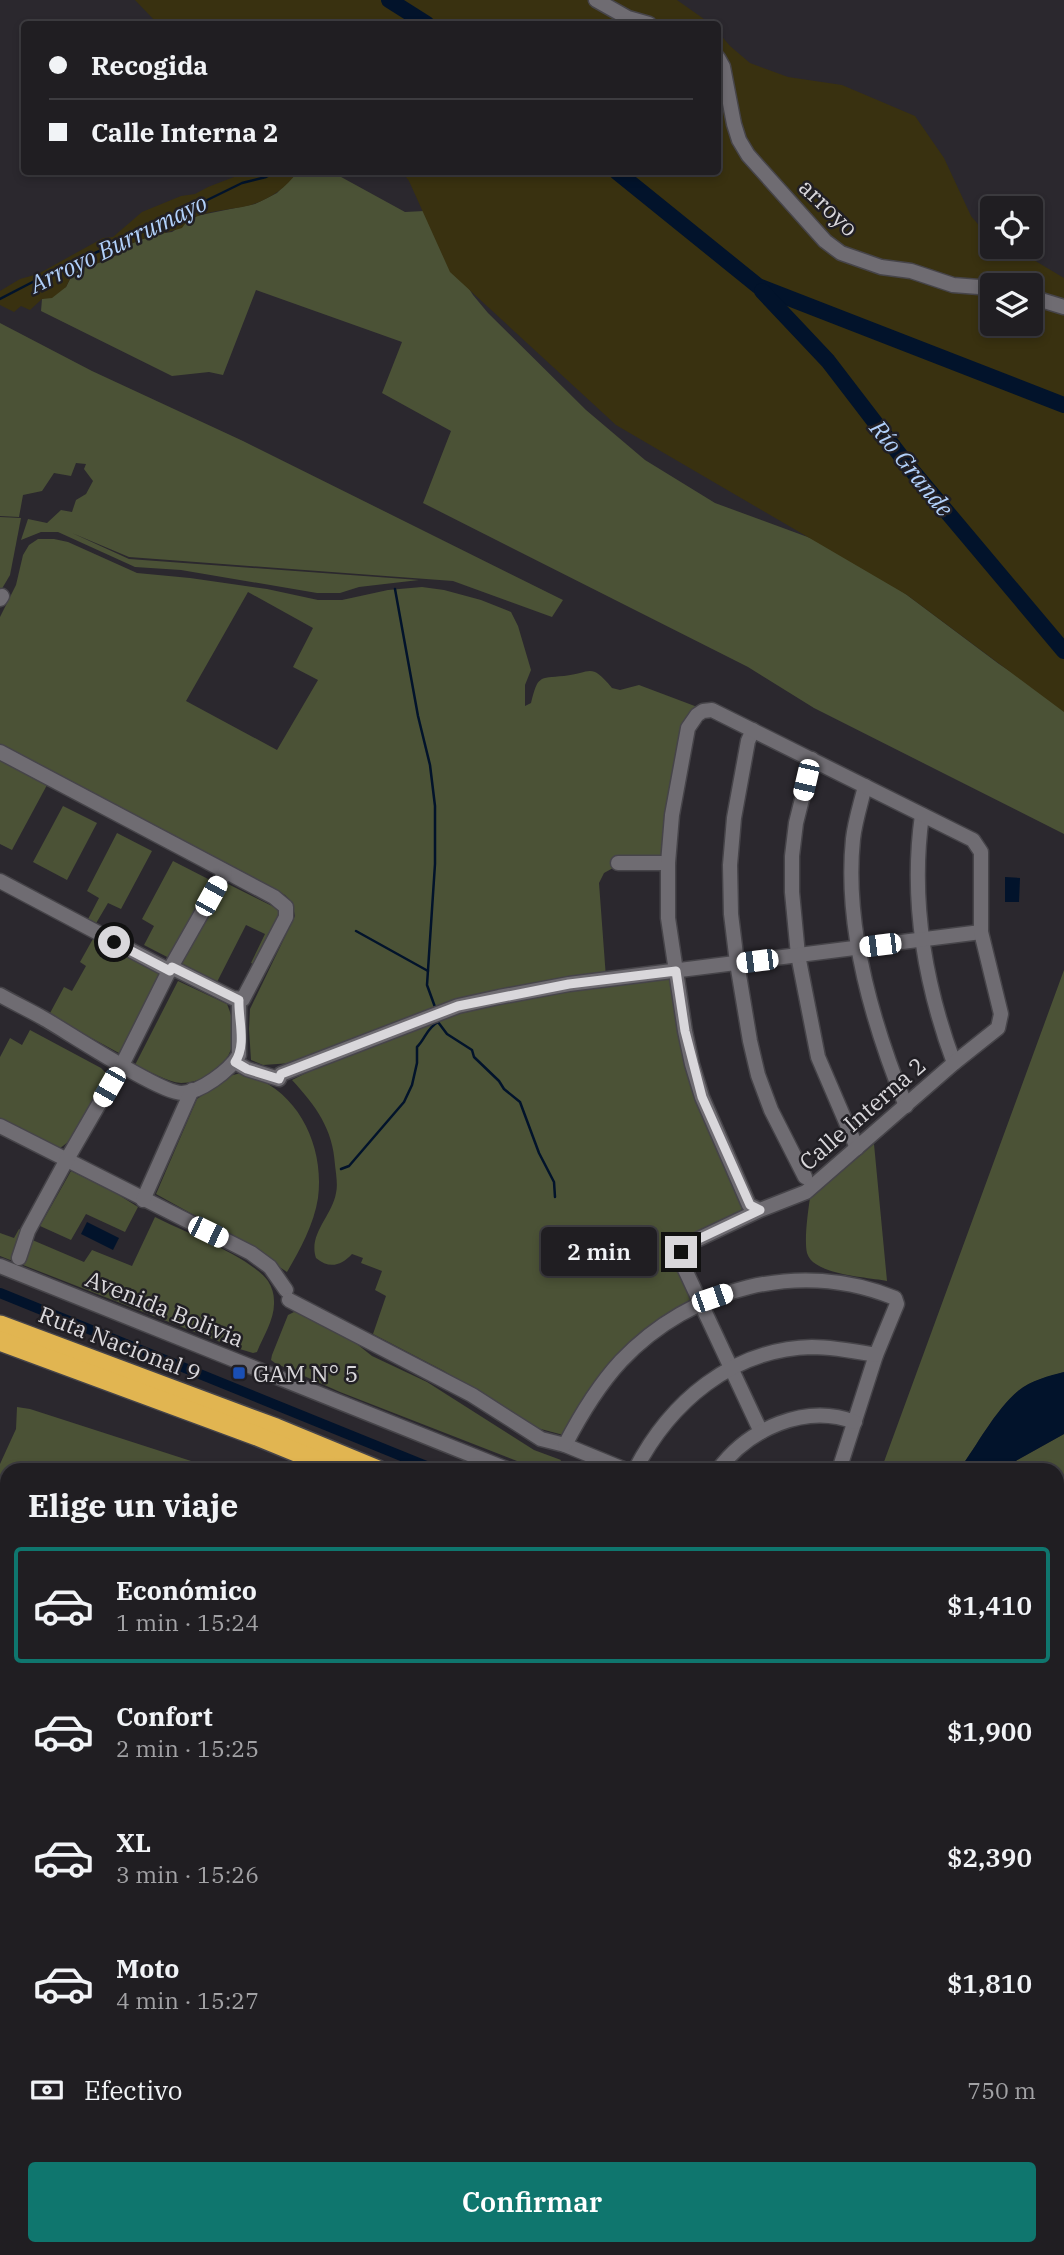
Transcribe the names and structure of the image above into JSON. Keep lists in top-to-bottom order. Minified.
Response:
{"streets":{"highway":["Ruta Nacional 9"],"street":["arroyo","Calle Interna 2","Avenida Bolivia"]},"water":["Arroyo Burrumayo","Río Grande"],"places":{"transit":["GAM N° 5"]},"page":{"banner":["Recogida","Calle Interna 2"],"bubble":"2 min","heading":"Elige un viaje","list":[{"name":"Económico","note":"1 min · 15:24","value":"$1,410"},{"name":"Confort","note":"2 min · 15:25","value":"$1,900"},{"name":"XL","note":"3 min · 15:26","value":"$2,390"},{"name":"Moto","note":"4 min · 15:27","value":"$1,810"}],"pay":["Efectivo","750 m"],"buttons":"Confirmar"}}
